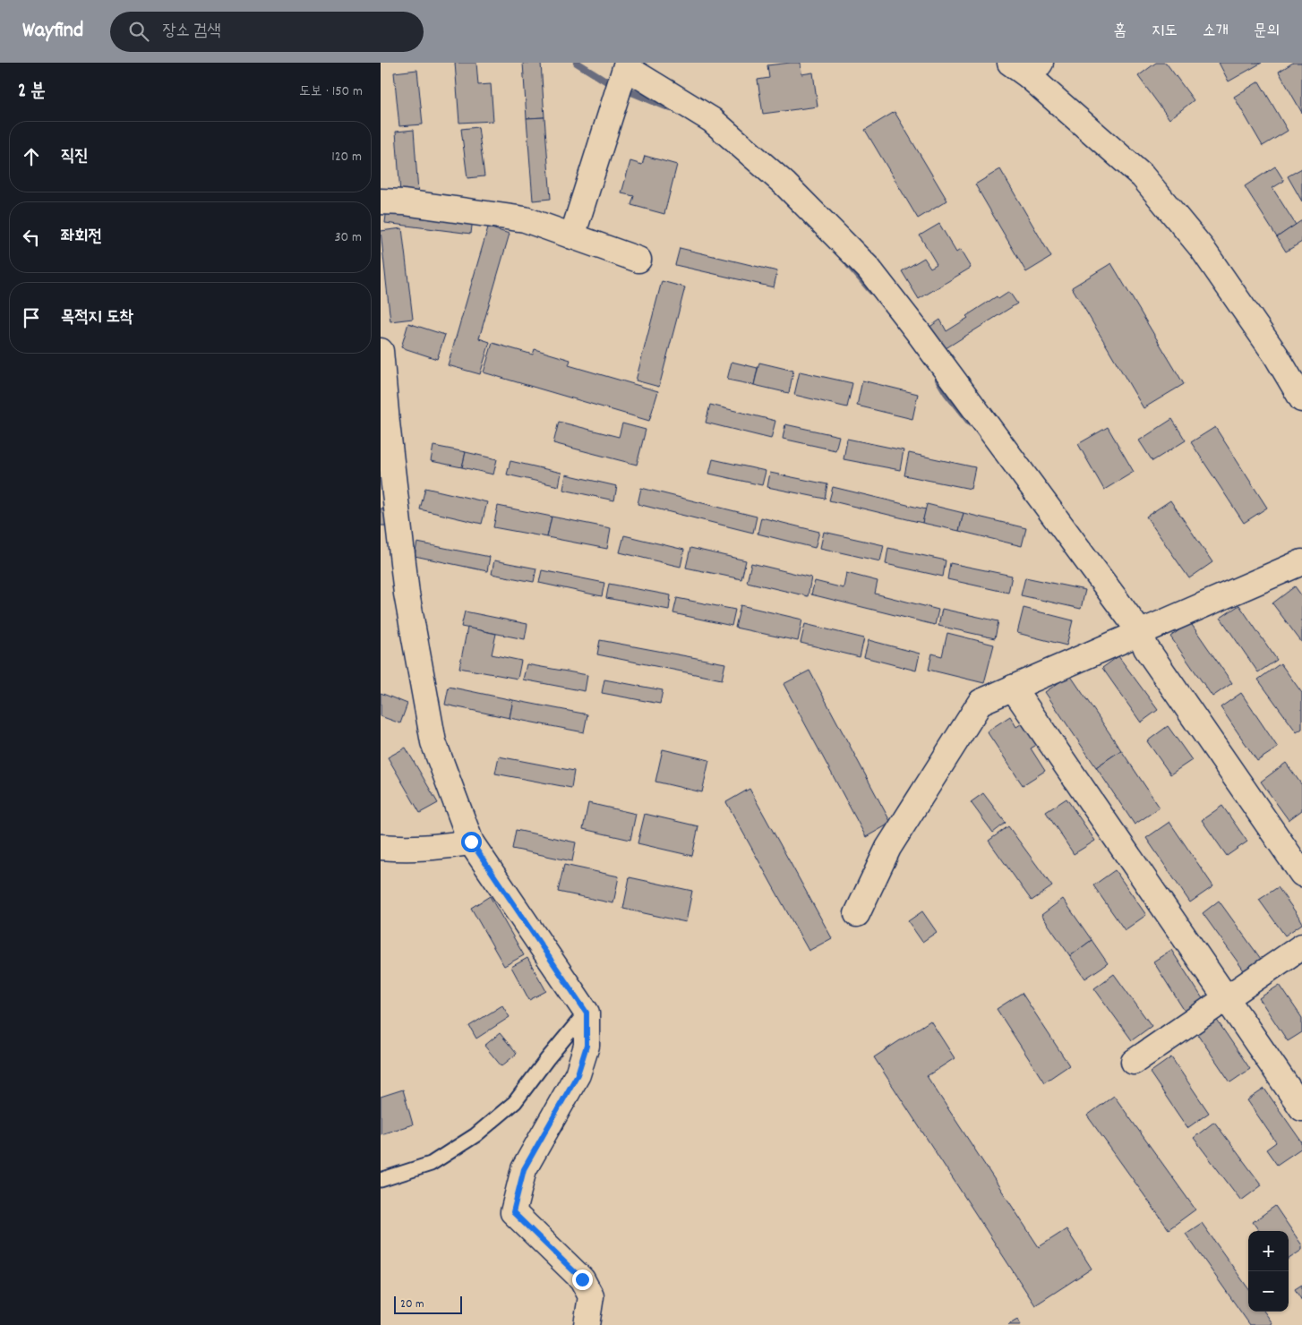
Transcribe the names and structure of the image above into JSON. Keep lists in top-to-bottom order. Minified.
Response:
{"scale_bar":"20 m","page":{"header":"Wayfind","search":"장소 검색","nav":["홈","지도","소개","문의"],"heading":["2 분","도보 · 150 m"],"list":[["직진","120 m"],["좌회전","30 m"],"목적지 도착"],"map_buttons":["+","−"],"scale":"20 m"}}
